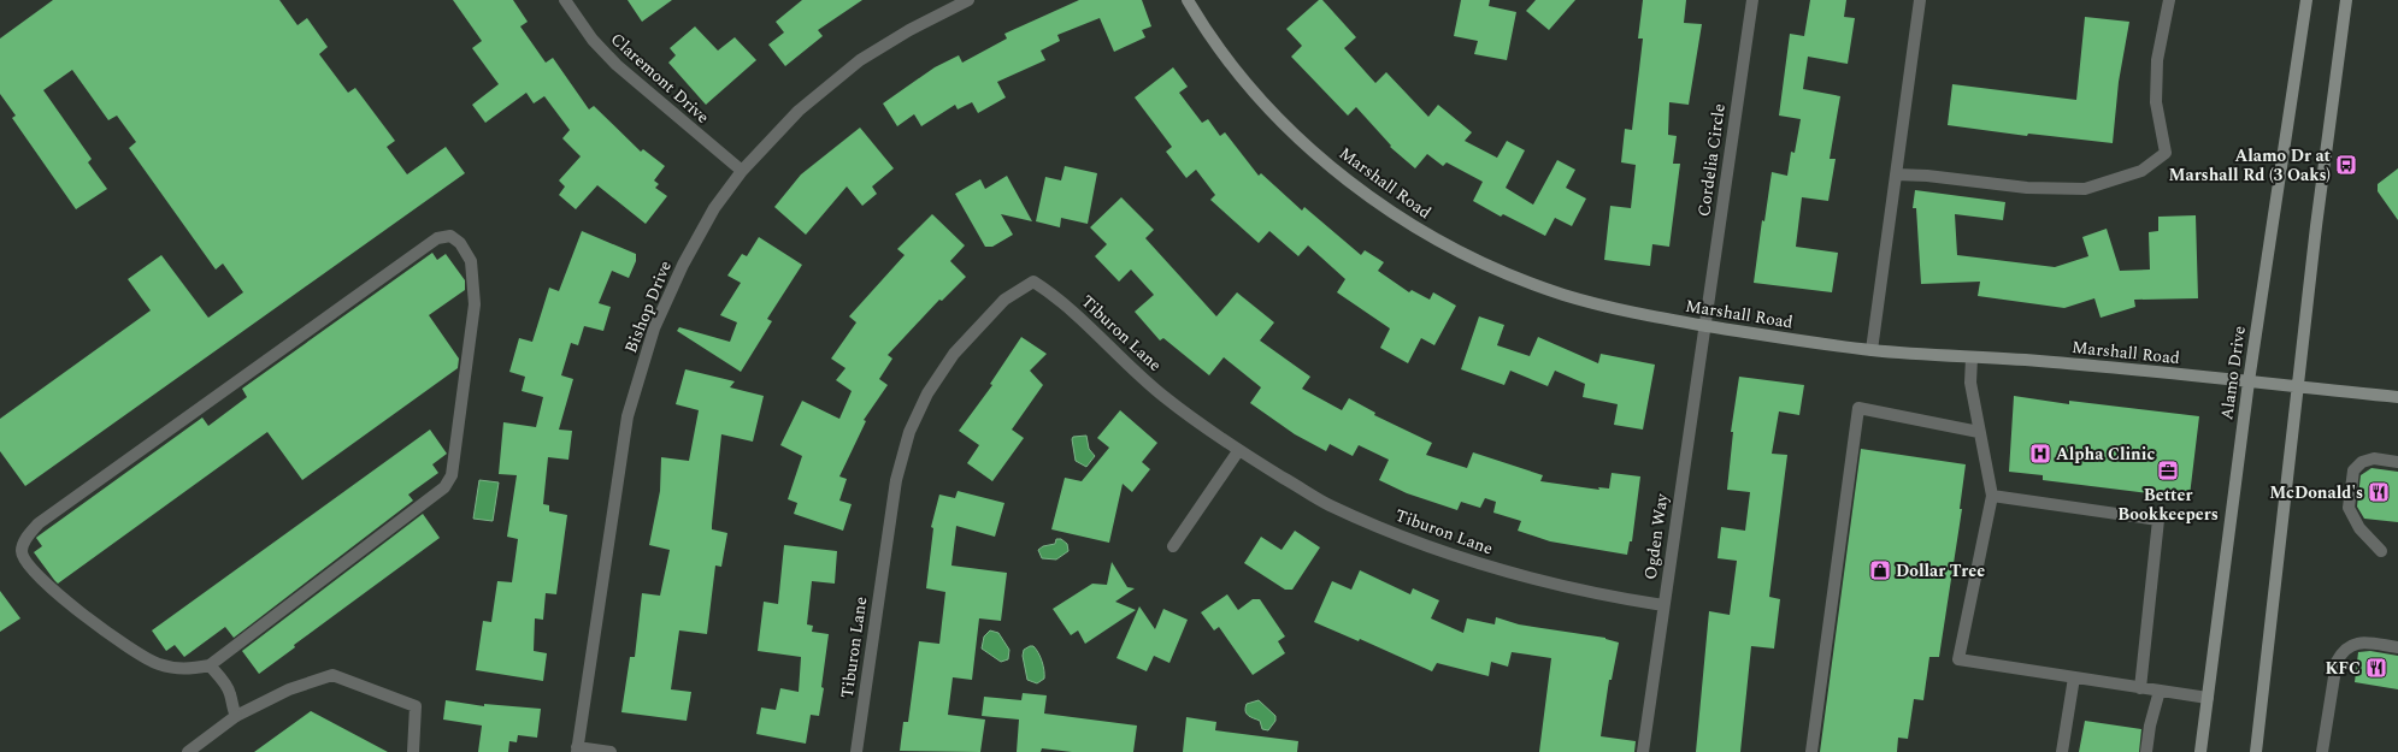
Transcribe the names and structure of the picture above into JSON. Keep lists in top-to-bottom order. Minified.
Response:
{"streets":{"main road":["Marshall Road","Alamo Drive"],"street":["Claremont Drive","Cordelia Circle","Bishop Drive","Tiburon Lane","Ogden Way"]},"crossings":[["Claremont Drive","Bishop Drive"],["Cordelia Circle","Marshall Road"],["Cordelia Circle","Ogden Way"],["Marshall Road","Alamo Drive"],["Marshall Road","Ogden Way"],["Tiburon Lane","Ogden Way"]],"places":{"bus stop":["Alamo Dr at Marshall Rd (3 Oaks)"],"hospital":["Alpha Clinic"],"office":["Better Bookkeepers"],"restaurant":["McDonald's","KFC"],"shop":["Dollar Tree"]}}
